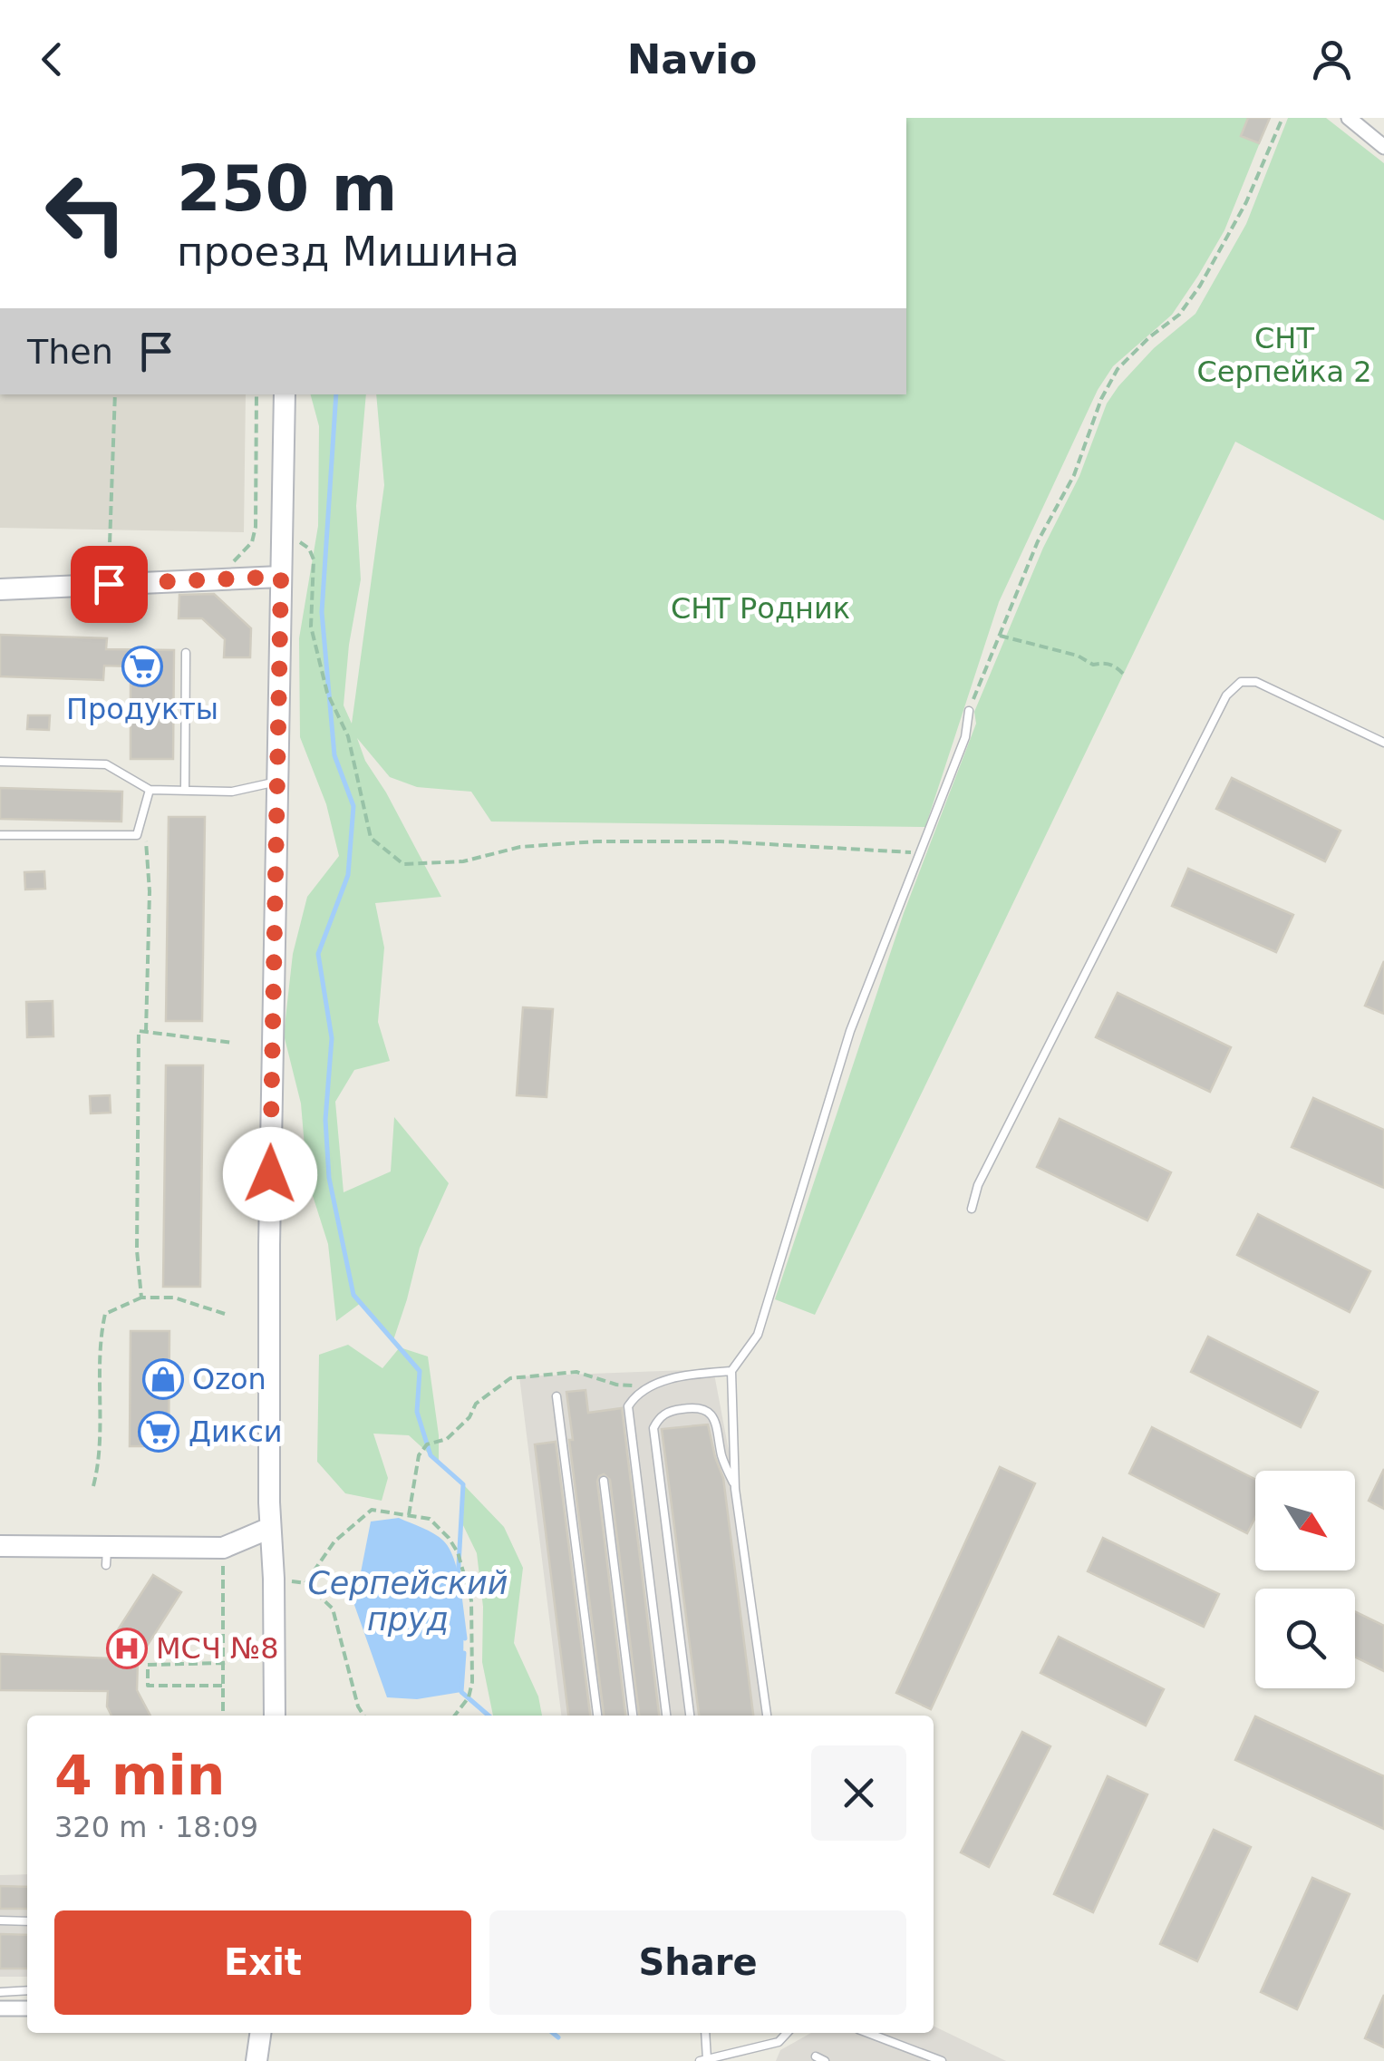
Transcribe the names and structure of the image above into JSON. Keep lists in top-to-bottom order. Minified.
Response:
{"water":["Серпейский пруд"],"parks":["СНТ Серпейка 2","СНТ Родник"],"places":{"supermarket":["Продукты","Дикси"],"shop":["Ozon"],"hospital":["МСЧ №8"]},"north":"bottom right","page":{"header":"Navio","turn":["250 m","проезд Мишина"],"then":"Then","heading":["4 min","320 m · 18:09"],"buttons":["Exit","Share"]}}
